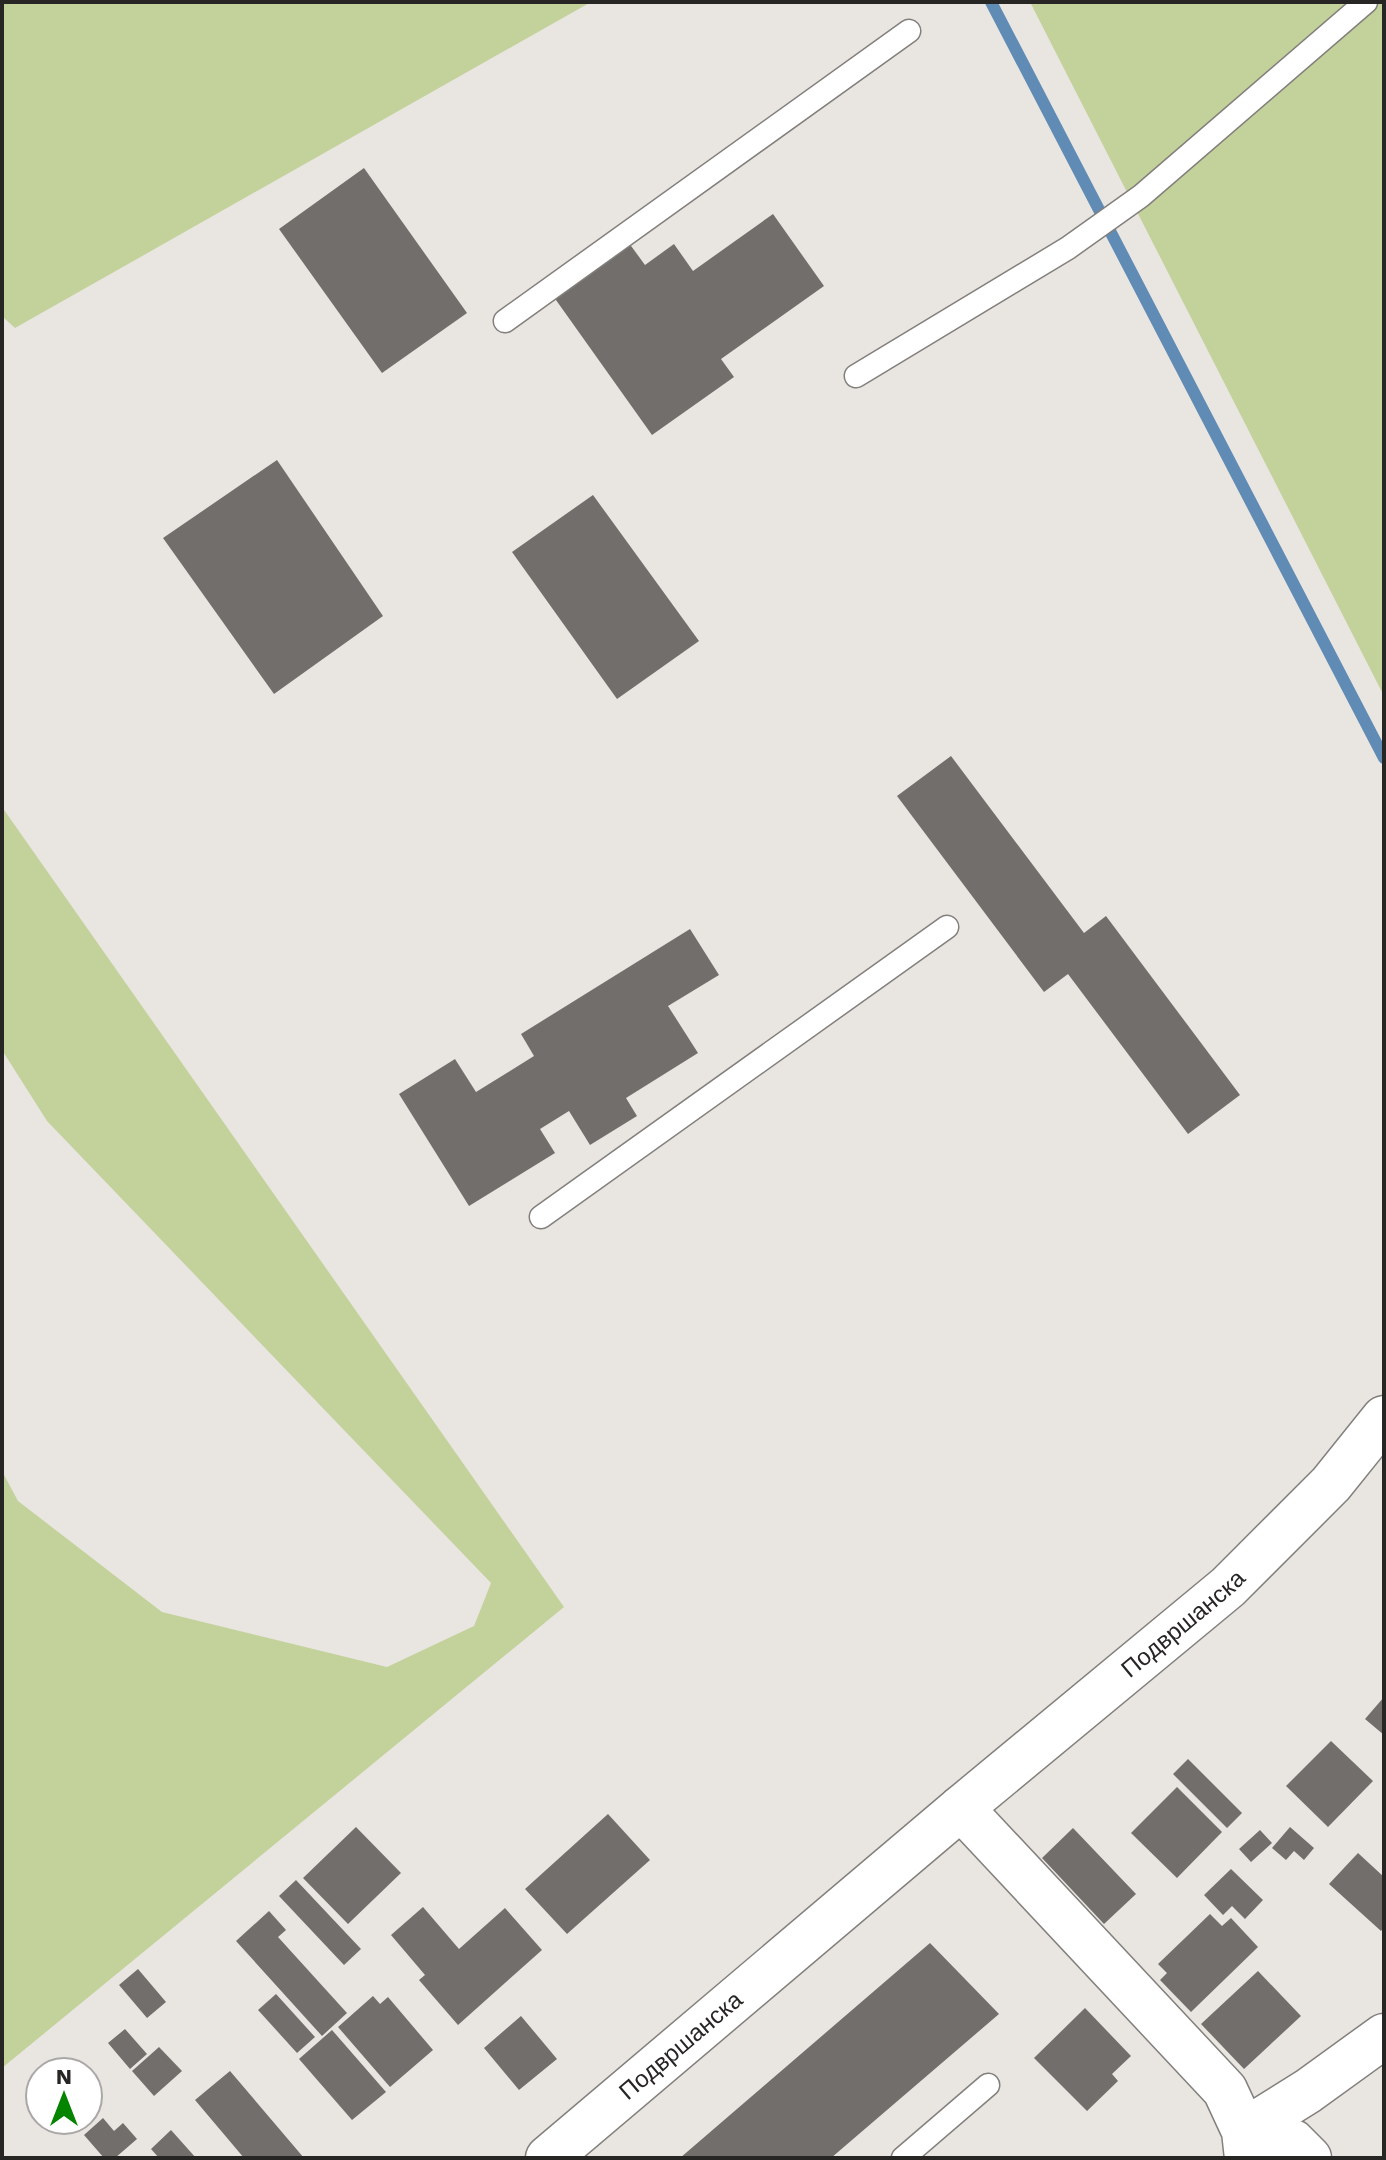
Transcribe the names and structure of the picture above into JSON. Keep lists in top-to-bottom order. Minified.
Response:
{"streets":{"street":["Подвршанска"]},"north":"top"}
